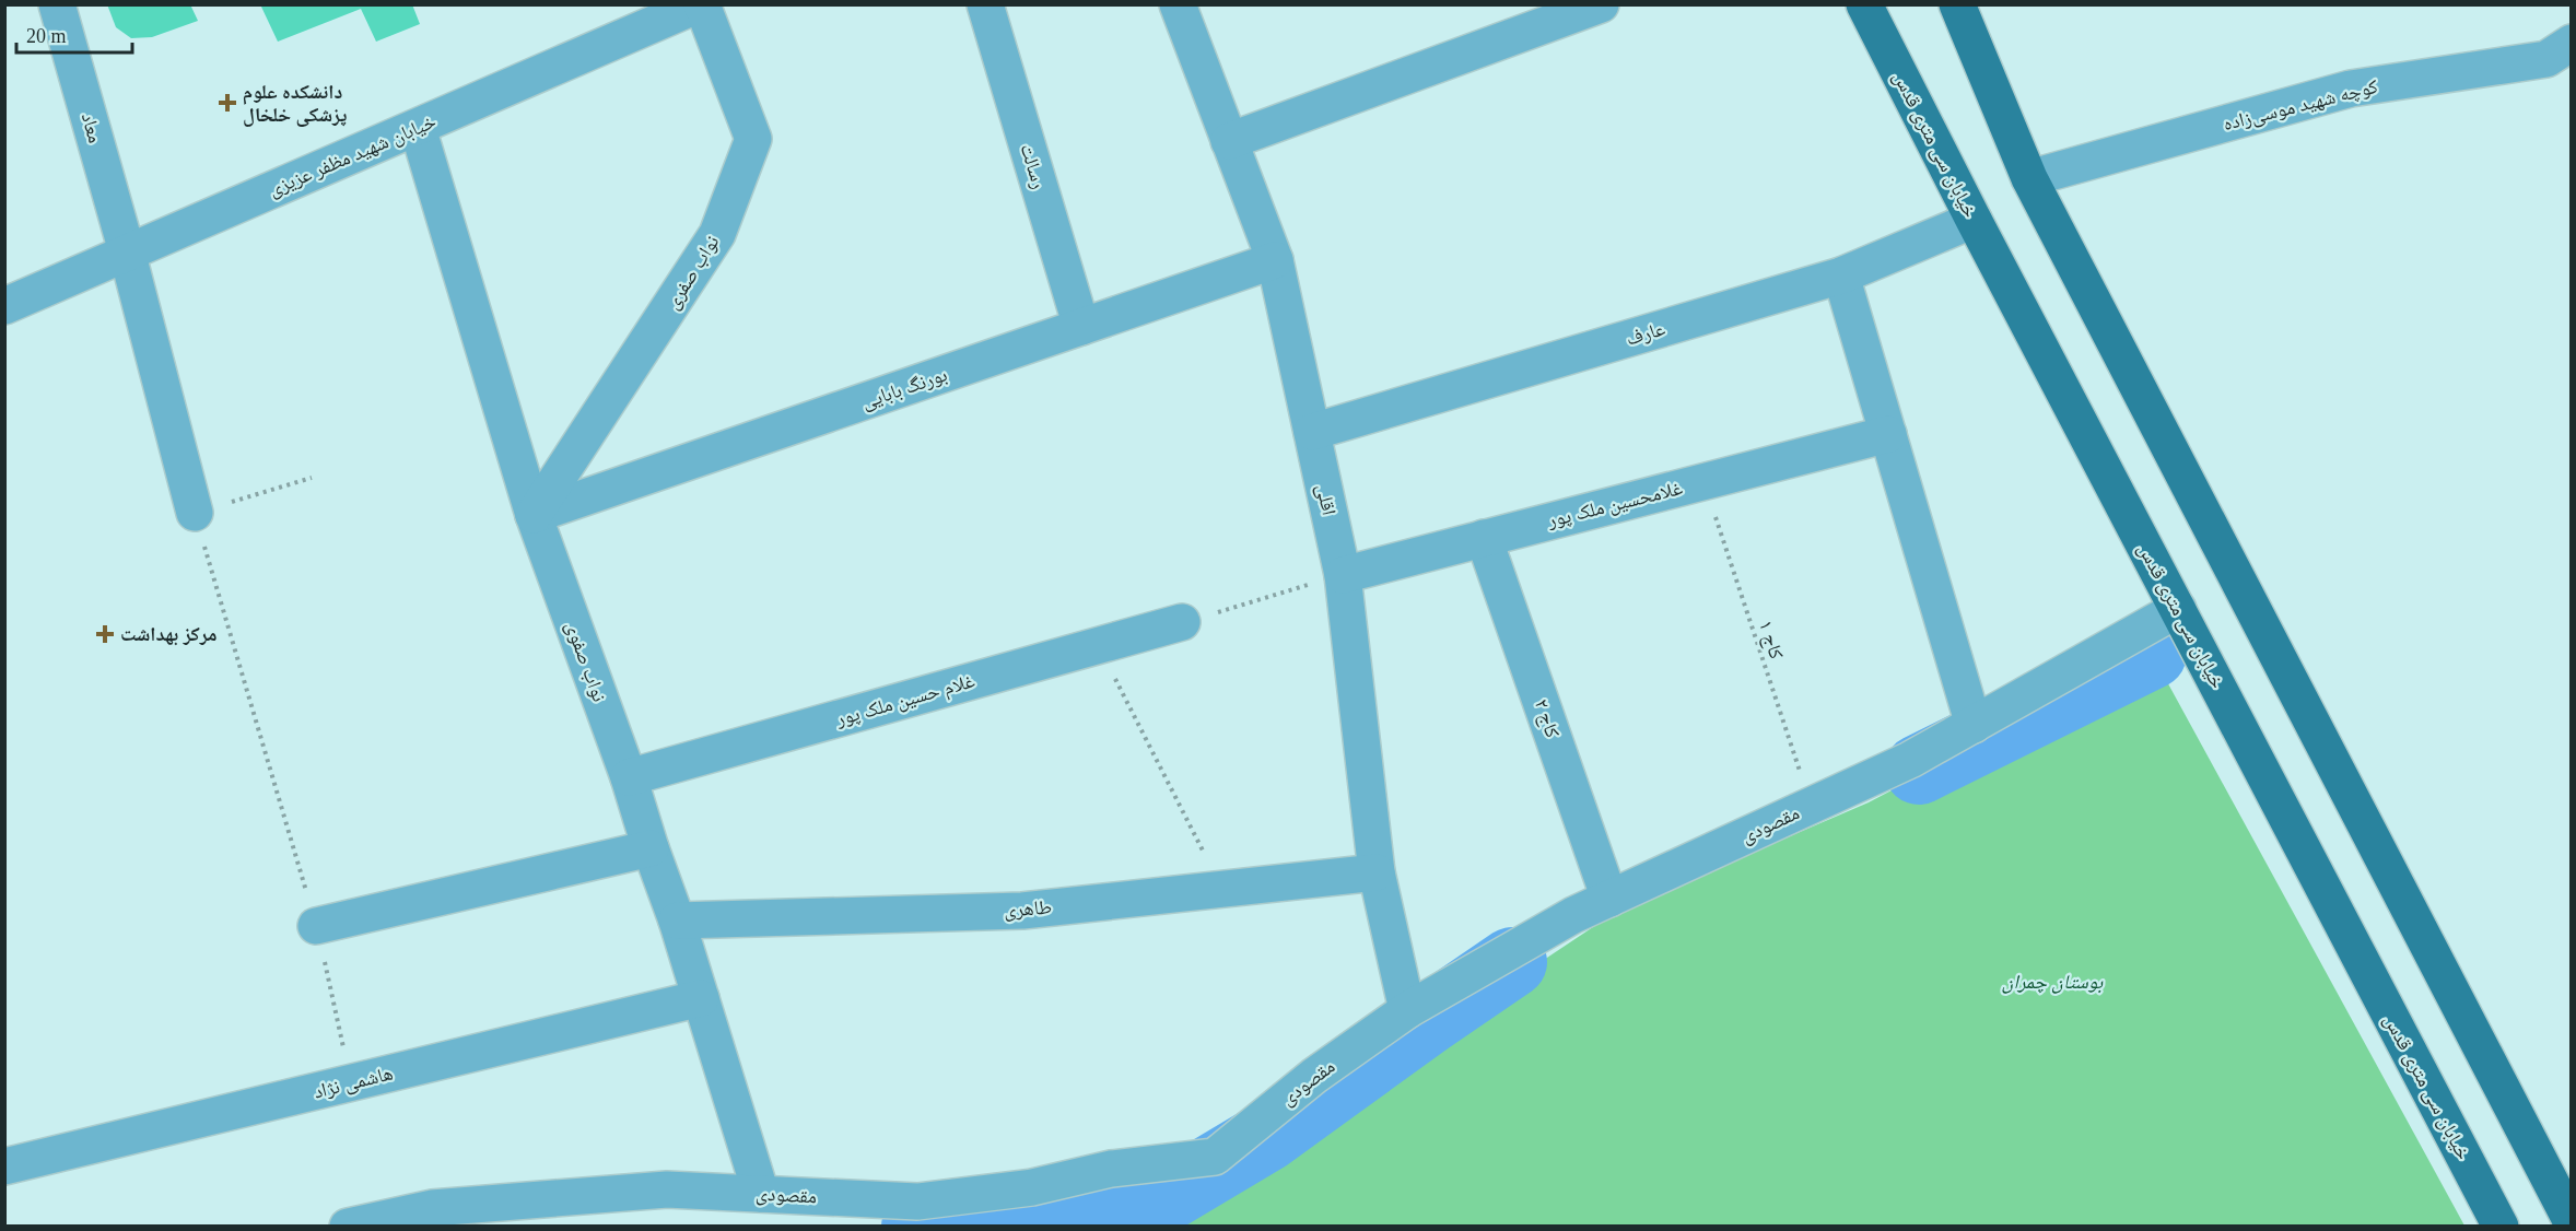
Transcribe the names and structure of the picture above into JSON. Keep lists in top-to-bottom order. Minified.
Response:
{"streets":{"main road":["خیابان سی متری قدس"],"street":["کوچه شهید موسی‌زاده","معاد","خیابان شهید مظفر عزیزی","رسالت","نواب صفری","عارف","بورنگ بابایی","اقلی","غلامحسین ملک پور","نواب صفوی","غلام حسین ملک پور","کاج ۲","مقصودی","طاهری","هاشمی نژاد"],"path":["کاج ۱"]},"crossings":[["معاد","خیابان شهید مظفر عزیزی"],["خیابان سی متری قدس","عارف"],["خیابان سی متری قدس","مقصودی"],["خیابان شهید مظفر عزیزی","نواب صفری"],["خیابان شهید مظفر عزیزی","نواب صفوی"],["رسالت","بورنگ بابایی"],["نواب صفری","بورنگ بابایی"],["نواب صفری","نواب صفوی"],["عارف","اقلی"],["بورنگ بابایی","اقلی"],["بورنگ بابایی","نواب صفوی"],["اقلی","غلامحسین ملک پور"],["اقلی","مقصودی"],["اقلی","طاهری"],["غلامحسین ملک پور","کاج ۱"],["غلامحسین ملک پور","کاج ۲"],["کاج ۱","مقصودی"],["نواب صفوی","غلام حسین ملک پور"],["نواب صفوی","مقصودی"],["نواب صفوی","طاهری"],["نواب صفوی","هاشمی نژاد"],["کاج ۲","مقصودی"]],"parks":["بوستان چمران"],"places":{"health":["دانشکده علوم پزشکی خلخال","مرکز بهداشت"]},"scale_bar":"20 m"}
